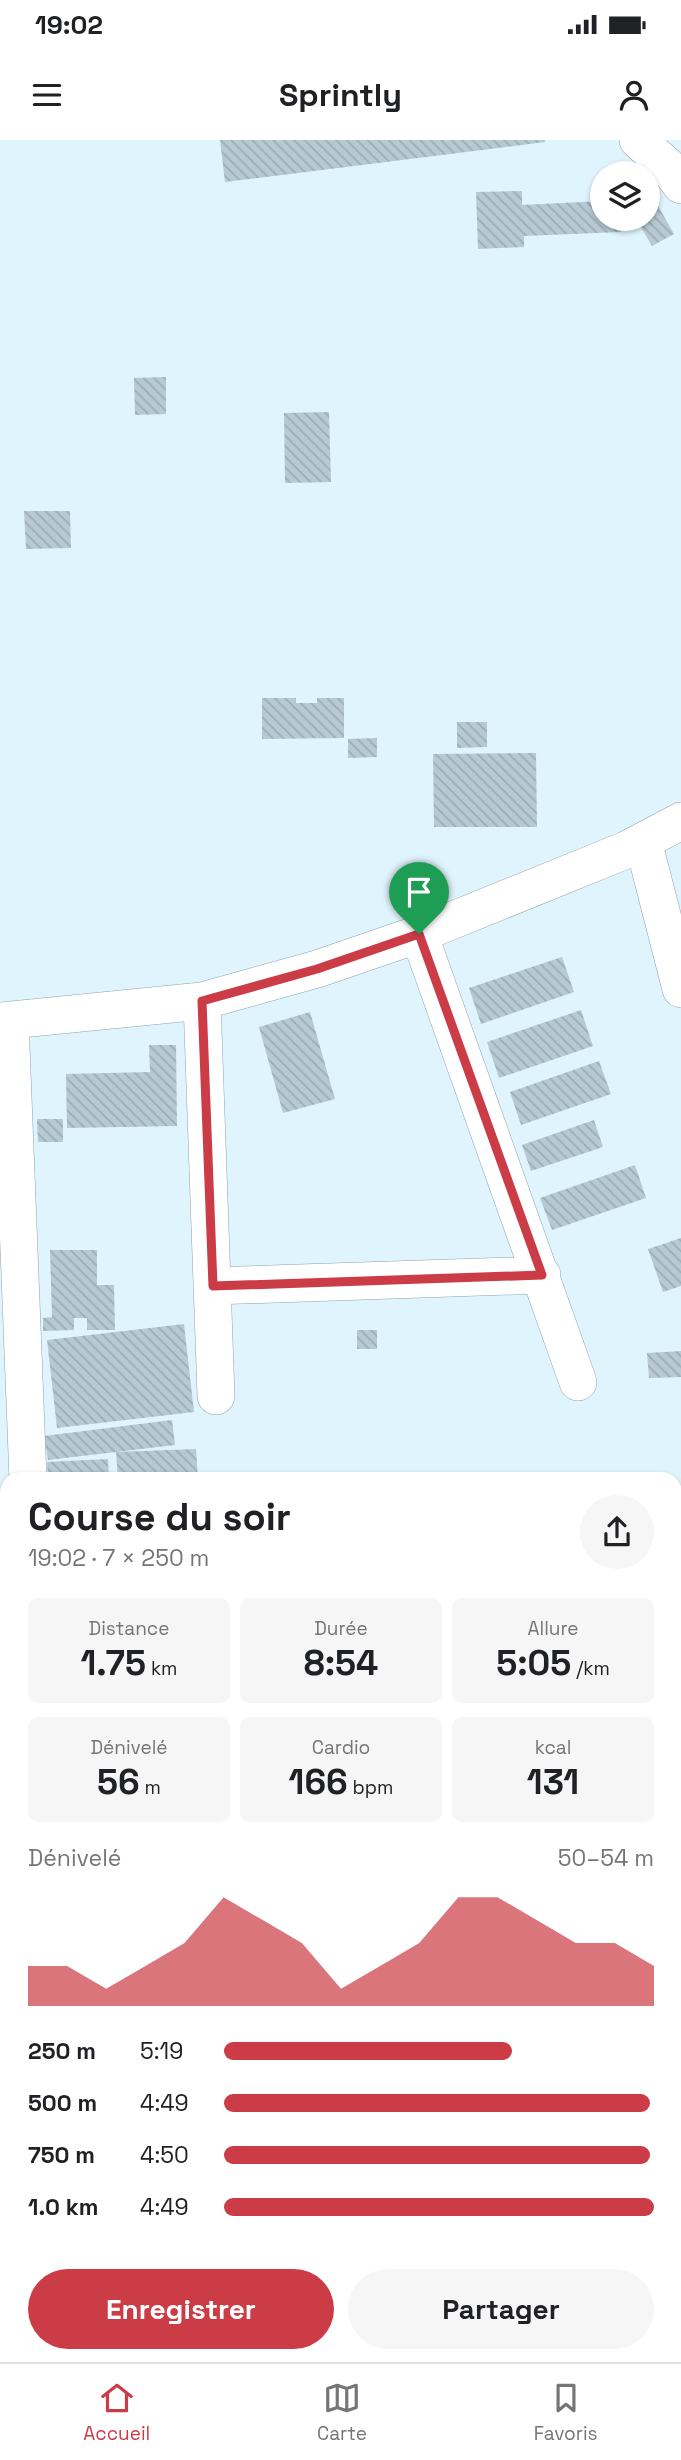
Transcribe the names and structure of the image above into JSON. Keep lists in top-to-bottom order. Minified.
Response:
{"page":{"status":"19:02","header":"Sprintly","heading":["Course du soir","19:02 · 7 × 250 m"],"stats":[["Distance","1.75 km"],["Durée","8:54"],["Allure","5:05 /km"],["Dénivelé","56 m"],["Cardio","166 bpm"],["kcal","131"]],"chart":["Dénivelé","50–54 m"],"list":[{"name":"250 m","note":"5:19"},{"name":"500 m","note":"4:49"},{"name":"750 m","note":"4:50"},{"name":"1.0 km","note":"4:49"}],"buttons":["Enregistrer","Partager"],"tabs":["Accueil","Carte","Favoris"]}}
